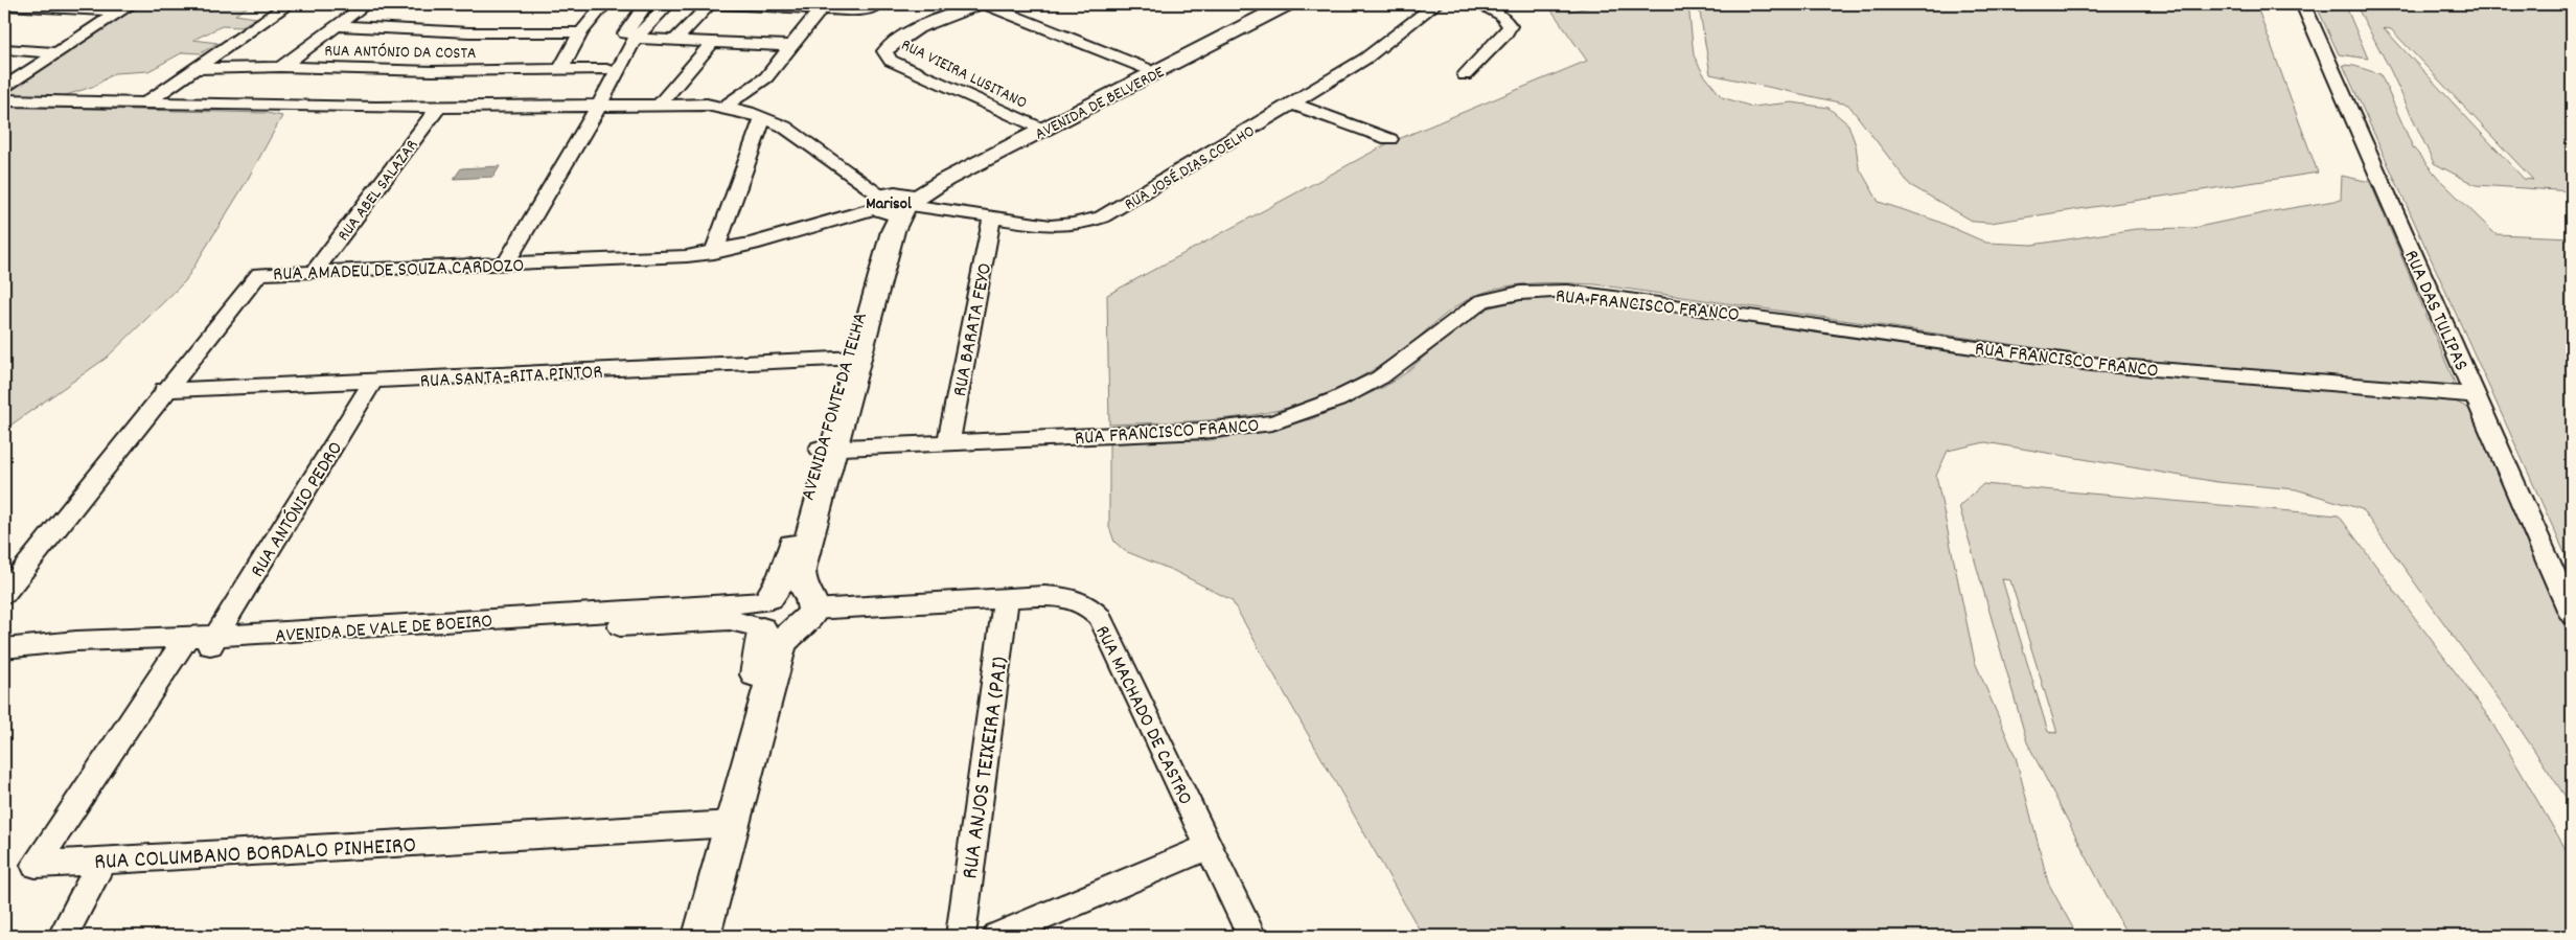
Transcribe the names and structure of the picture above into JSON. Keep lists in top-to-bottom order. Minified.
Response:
{"streets":{"main road":["AVENIDA DE BELVERDE","AVENIDA FONTE DA TELHA"],"street":["RUA ANTÓNIO DA COSTA","RUA VIEIRA LUSITANO","RUA JOSÉ DIAS COELHO","RUA ABEL SALAZAR","RUA AMADEU DE SOUZA CARDOZO","RUA FRANCISCO FRANCO","RUA DAS TULIPAS","RUA BARATA FEYO","RUA SANTA-RITA PINTOR","RUA ANTÓNIO PEDRO","AVENIDA DE VALE DE BOEIRO","RUA MACHADO DE CASTRO","RUA ANJOS TEIXEIRA (PAI)","RUA COLUMBANO BORDALO PINHEIRO"]},"crossings":[["RUA VIEIRA LUSITANO","AVENIDA DE BELVERDE"],["AVENIDA DE BELVERDE","RUA JOSÉ DIAS COELHO"],["AVENIDA DE BELVERDE","RUA AMADEU DE SOUZA CARDOZO"],["AVENIDA DE BELVERDE","AVENIDA FONTE DA TELHA"],["RUA JOSÉ DIAS COELHO","RUA AMADEU DE SOUZA CARDOZO"],["RUA JOSÉ DIAS COELHO","RUA BARATA FEYO"],["RUA JOSÉ DIAS COELHO","AVENIDA FONTE DA TELHA"],["RUA ABEL SALAZAR","RUA AMADEU DE SOUZA CARDOZO"],["RUA AMADEU DE SOUZA CARDOZO","RUA SANTA-RITA PINTOR"],["RUA AMADEU DE SOUZA CARDOZO","AVENIDA FONTE DA TELHA"],["RUA FRANCISCO FRANCO","RUA DAS TULIPAS"],["RUA FRANCISCO FRANCO","RUA BARATA FEYO"],["RUA FRANCISCO FRANCO","AVENIDA FONTE DA TELHA"],["RUA SANTA-RITA PINTOR","AVENIDA FONTE DA TELHA"],["RUA SANTA-RITA PINTOR","RUA ANTÓNIO PEDRO"],["AVENIDA FONTE DA TELHA","AVENIDA DE VALE DE BOEIRO"],["AVENIDA FONTE DA TELHA","RUA MACHADO DE CASTRO"],["AVENIDA FONTE DA TELHA","RUA COLUMBANO BORDALO PINHEIRO"],["RUA ANTÓNIO PEDRO","AVENIDA DE VALE DE BOEIRO"],["RUA ANTÓNIO PEDRO","RUA COLUMBANO BORDALO PINHEIRO"],["AVENIDA DE VALE DE BOEIRO","RUA MACHADO DE CASTRO"],["AVENIDA DE VALE DE BOEIRO","RUA COLUMBANO BORDALO PINHEIRO"],["RUA MACHADO DE CASTRO","RUA ANJOS TEIXEIRA (PAI)"]],"districts":["Marisol"]}
